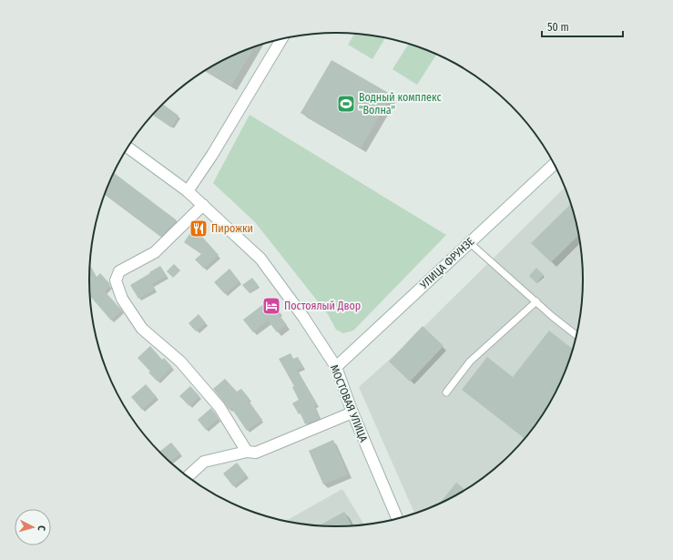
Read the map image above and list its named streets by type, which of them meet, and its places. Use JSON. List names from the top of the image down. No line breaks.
{"streets":{"street":["УЛИЦА ФРУНЗЕ","МОСТОВАЯ УЛИЦА"]},"crossings":[["УЛИЦА ФРУНЗЕ","МОСТОВАЯ УЛИЦА"]],"places":{"sports":["Водный комплекс \"Волна\""],"restaurant":["Пирожки"],"hotel":["Постоялый Двор"]},"scale_bar":"50 m","north":"right"}
